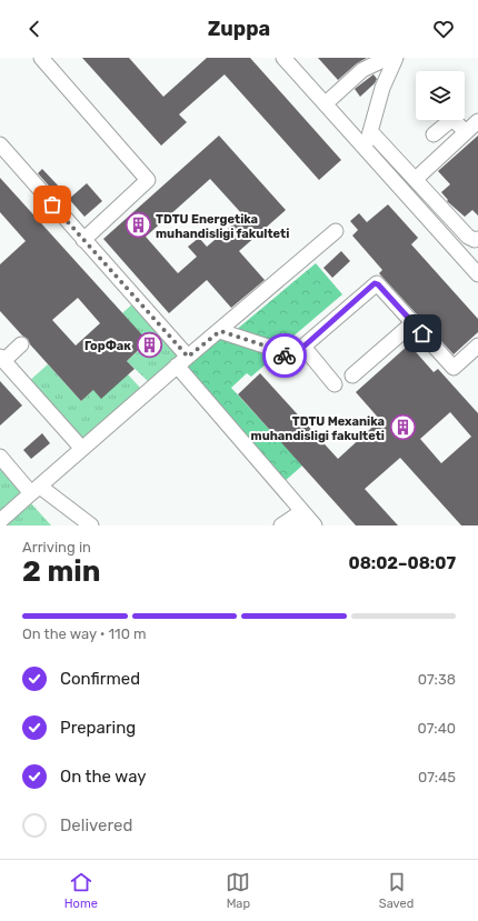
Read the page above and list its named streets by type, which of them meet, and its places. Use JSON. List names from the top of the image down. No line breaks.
{"places":{"building":["TDTU Energetika muhandisligi fakulteti","ГорФак","TDTU Mexanika muhandisligi fakulteti"]},"page":{"header":"Zuppa","heading":["2 min","Arriving in","08:02–08:07"],"bar":"On the way · 110 m","list":[["Confirmed","07:38"],["Preparing","07:40"],["On the way","07:45"],"Delivered"],"tabs":["Home","Map","Saved"]}}
